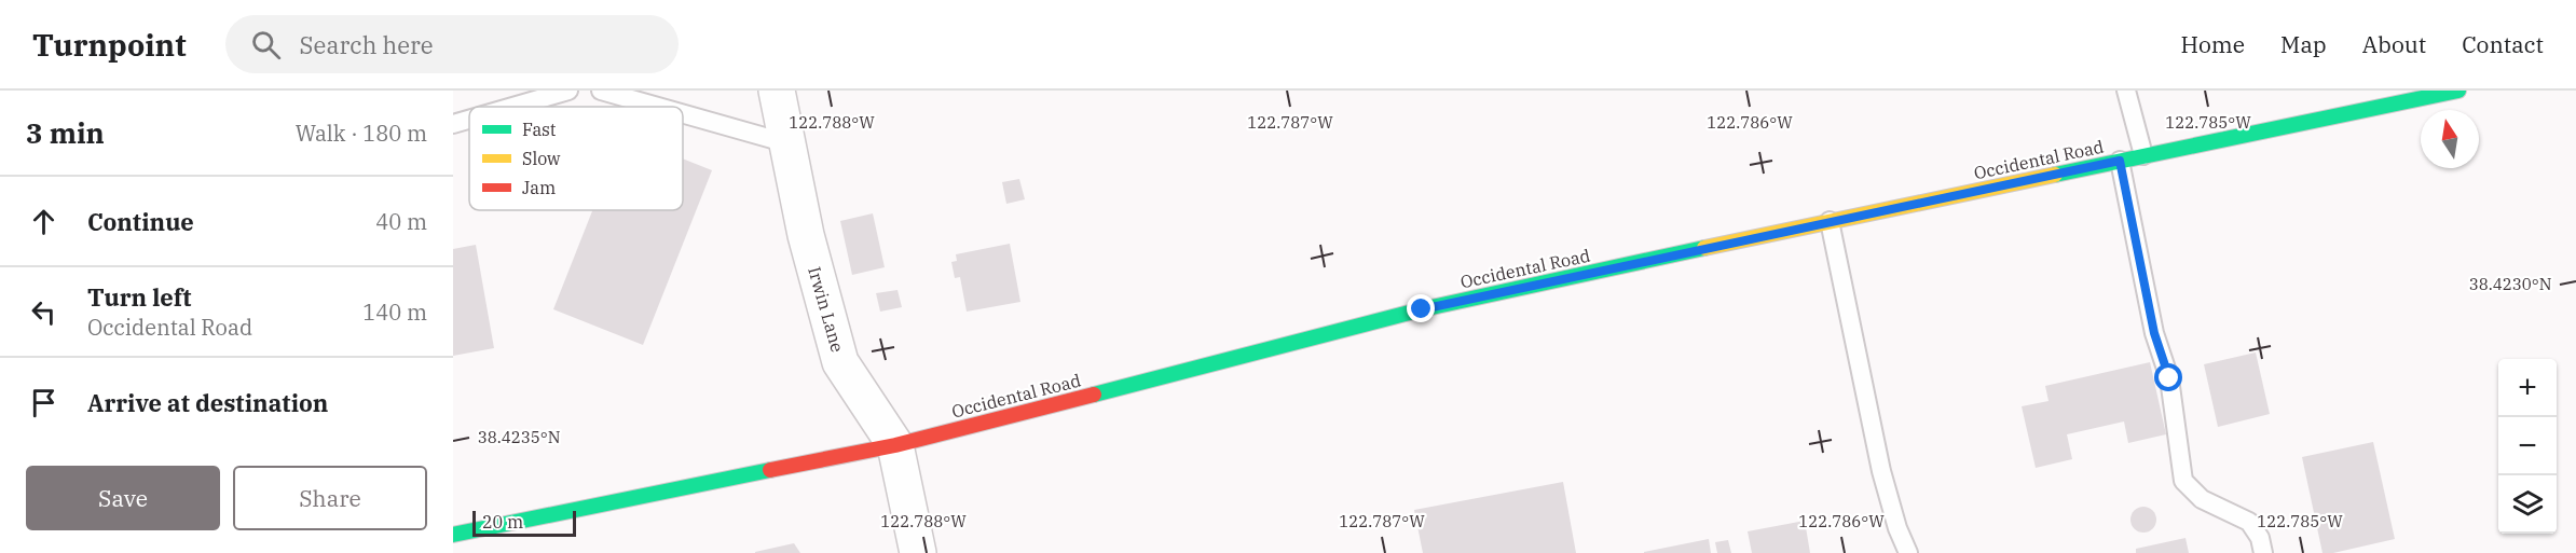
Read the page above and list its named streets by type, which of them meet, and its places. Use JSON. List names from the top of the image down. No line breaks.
{"streets":{"street":["Occidental Road","Irwin Lane"]},"crossings":[["Occidental Road","Irwin Lane"]],"legend":["Fast","Slow","Jam"],"scale_bar":"20 m","north":"top","page":{"header":"Turnpoint","search":"Search here","nav":["Home","Map","About","Contact"],"heading":["3 min","Walk · 180 m"],"list":[["Continue","40 m"],["Turn left","Occidental Road","140 m"],"Arrive at destination"],"map_buttons":["+","−"],"buttons":["Save","Share"],"scale":"20 m"},"coordinates":["122.788°W","122.787°W","122.786°W","122.785°W","38.4230°N","38.4235°N"]}
